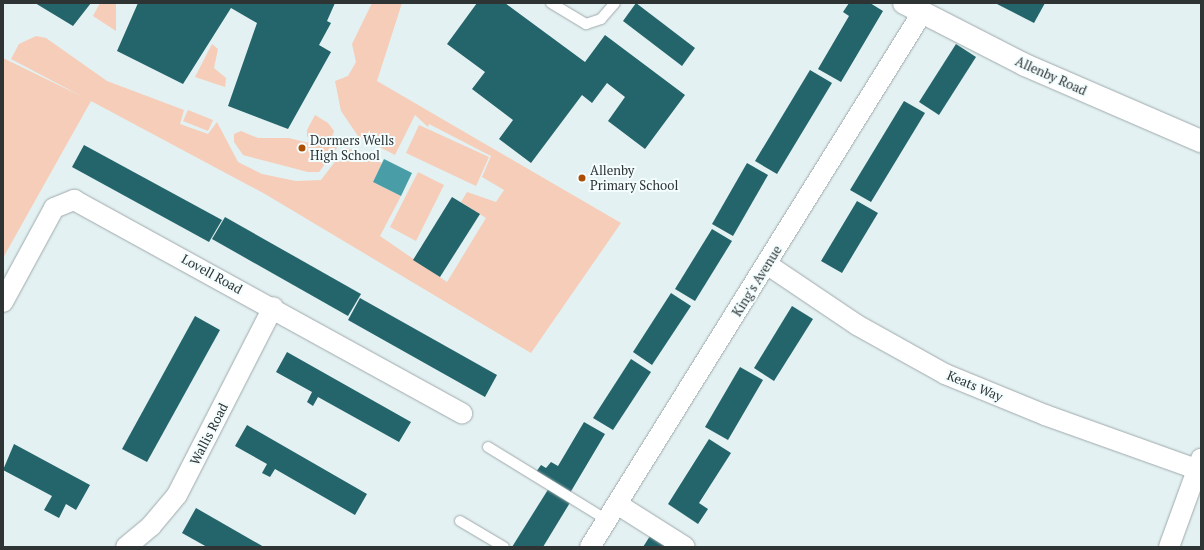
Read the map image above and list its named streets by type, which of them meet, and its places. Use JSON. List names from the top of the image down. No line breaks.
{"streets":{"street":["Allenby Road","Lovell Road","King's Avenue","Keats Way","Wallis Road"]},"crossings":[["Allenby Road","King's Avenue"],["Lovell Road","Wallis Road"],["King's Avenue","Keats Way"]],"places":["Dormers Wells High School","Allenby Primary School"]}
